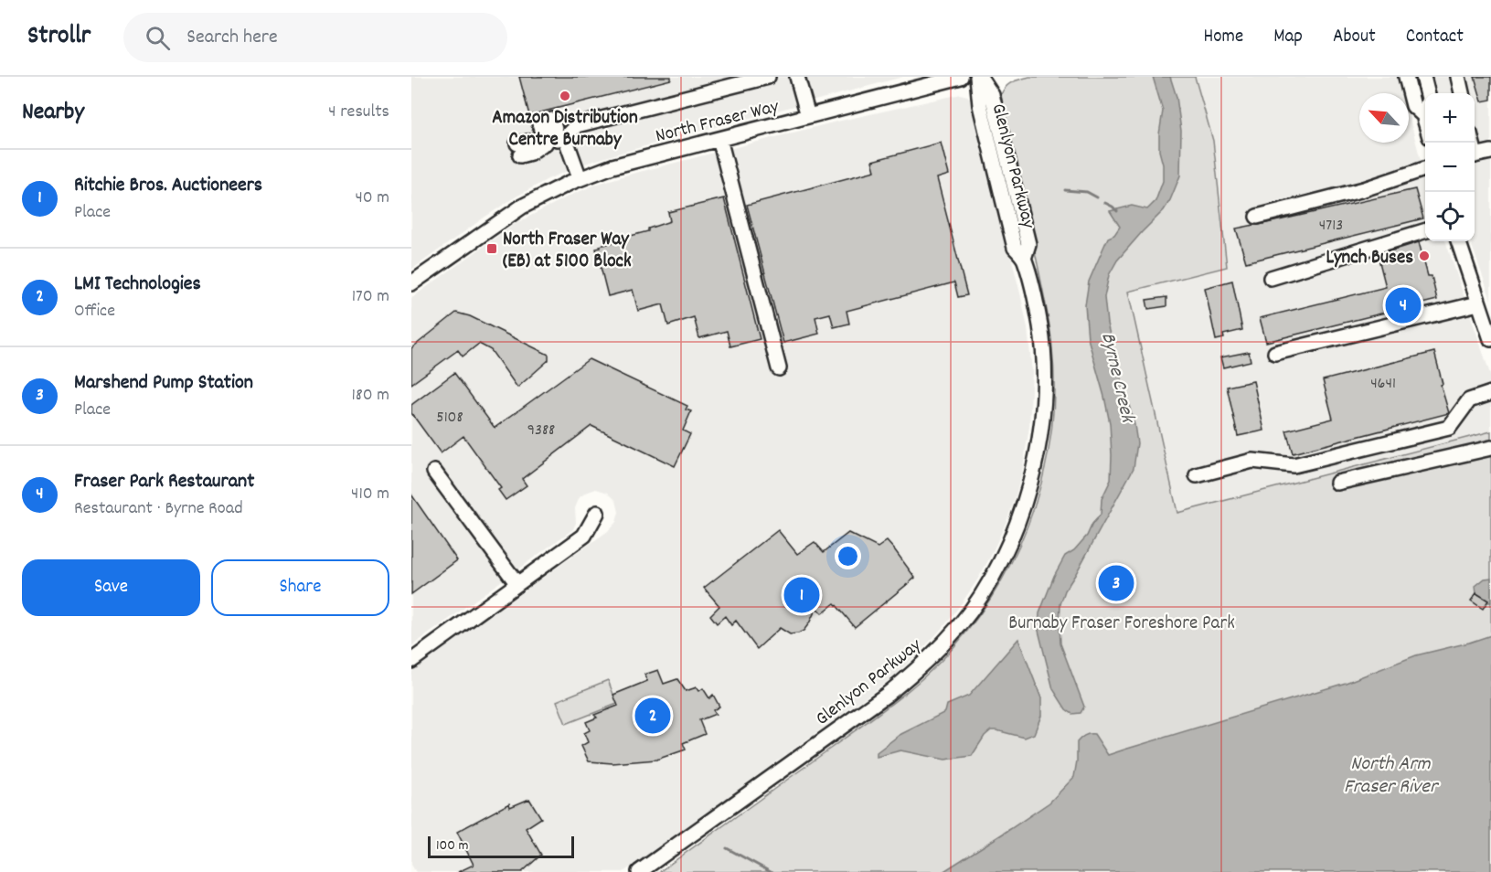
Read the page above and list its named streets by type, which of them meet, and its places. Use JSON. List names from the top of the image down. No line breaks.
{"streets":{"street":["North Fraser Way","Glenlyon Parkway"]},"water":["Byrne Creek","North Arm Fraser River"],"parks":["Burnaby Fraser Foreshore Park"],"places":{"other":["Amazon Distribution Centre Burnaby","Lynch Buses"],"transit":["North Fraser Way (EB) at 5100 Block"]},"house_numbers":["4713","4641","5108","9388"],"scale_bar":"100 m","north":"top left","page":{"header":"Strollr","search":"Search here","nav":["Home","Map","About","Contact"],"heading":["Nearby","4 results"],"map_buttons":["+","−"],"list":[{"mark":"1","name":"Ritchie Bros. Auctioneers","note":"Place","value":"40 m"},{"mark":"2","name":"LMI Technologies","note":"Office","value":"170 m"},{"mark":"3","name":"Marshend Pump Station","note":"Place","value":"180 m"},{"mark":"4","name":"Fraser Park Restaurant","note":"Restaurant · Byrne Road","value":"410 m"}],"pins":["4","3","1","2"],"buttons":["Save","Share"],"scale":"100 m"}}
